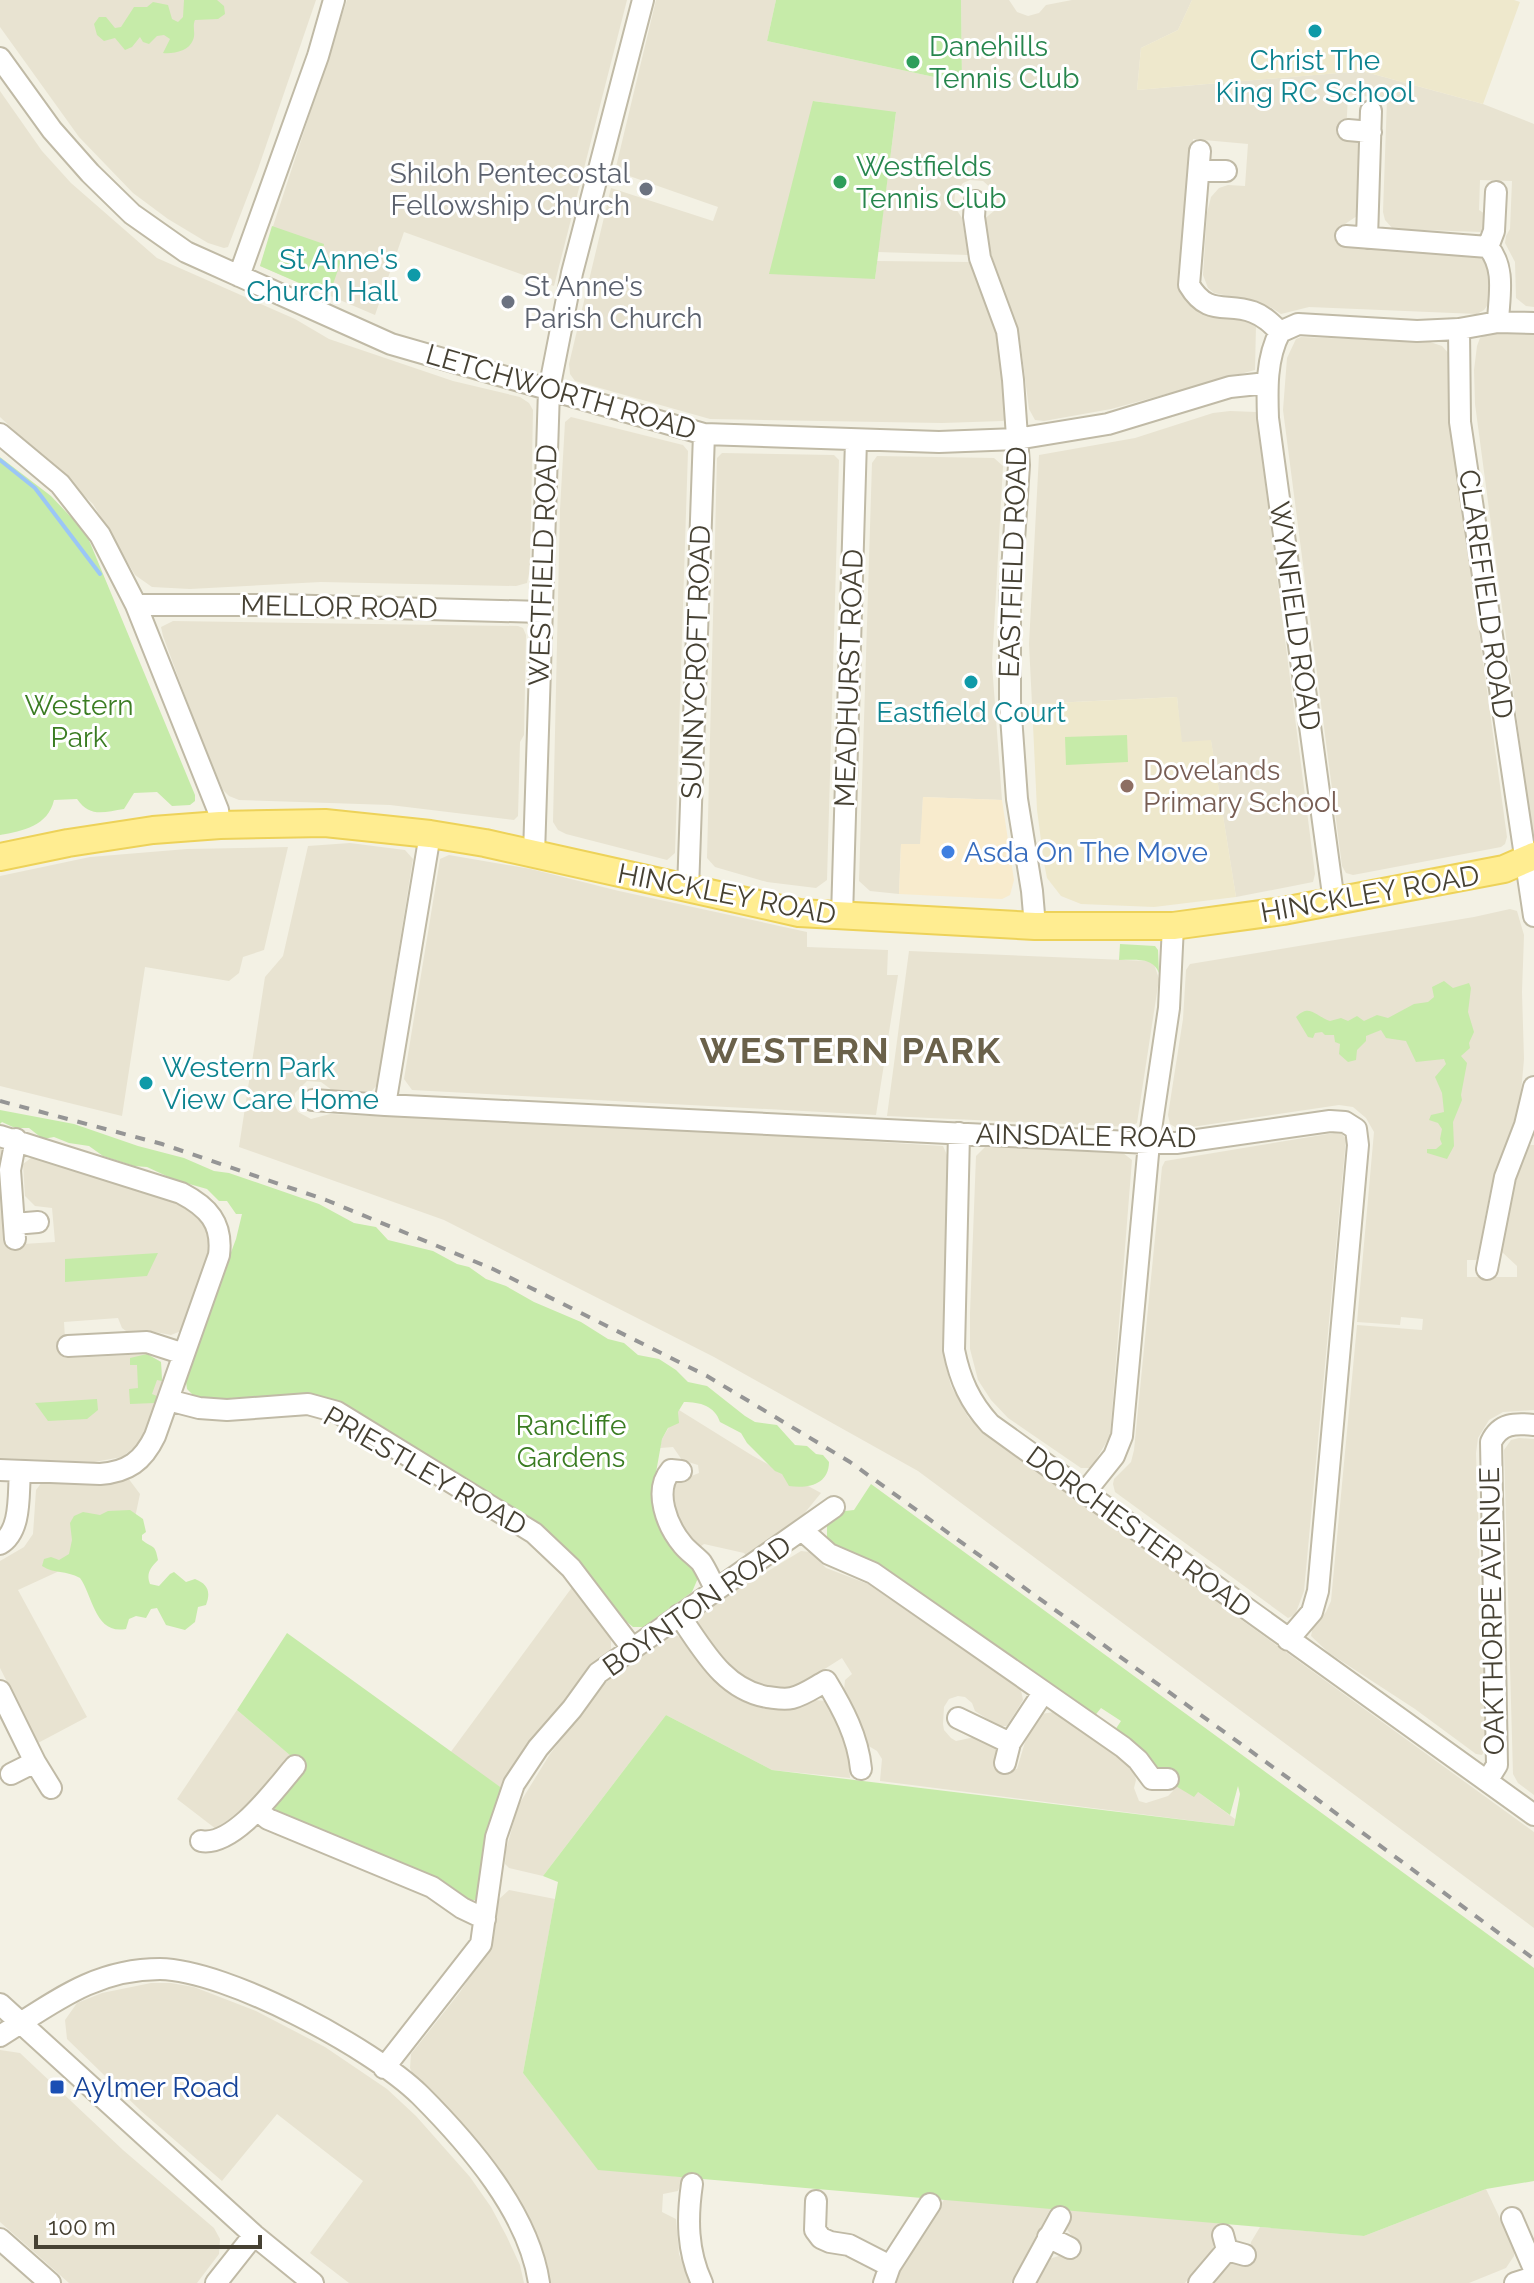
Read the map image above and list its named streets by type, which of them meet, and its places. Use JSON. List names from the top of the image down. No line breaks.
{"streets":{"main road":["HINCKLEY ROAD"],"street":["LETCHWORTH ROAD","EASTFIELD ROAD","WESTFIELD ROAD","CLAREFIELD ROAD","MELLOR ROAD","WYNFIELD ROAD","SUNNYCROFT ROAD","MEADHURST ROAD","AINSDALE ROAD","PRIESTLEY ROAD","DORCHESTER ROAD","BOYNTON ROAD","OAKTHORPE AVENUE"]},"crossings":[["LETCHWORTH ROAD","EASTFIELD ROAD"],["LETCHWORTH ROAD","WESTFIELD ROAD"],["LETCHWORTH ROAD","WYNFIELD ROAD"],["LETCHWORTH ROAD","SUNNYCROFT ROAD"],["LETCHWORTH ROAD","MEADHURST ROAD"],["EASTFIELD ROAD","HINCKLEY ROAD"],["WESTFIELD ROAD","MELLOR ROAD"],["WESTFIELD ROAD","HINCKLEY ROAD"],["CLAREFIELD ROAD","HINCKLEY ROAD"],["WYNFIELD ROAD","HINCKLEY ROAD"],["SUNNYCROFT ROAD","HINCKLEY ROAD"],["MEADHURST ROAD","HINCKLEY ROAD"],["AINSDALE ROAD","DORCHESTER ROAD"],["PRIESTLEY ROAD","BOYNTON ROAD"],["DORCHESTER ROAD","OAKTHORPE AVENUE"]],"districts":["WESTERN PARK"],"parks":["Western Park","Rancliffe Gardens"],"places":{"other":["Christ The King RC School","Danehills Tennis Club","Westfields Tennis Club","Shiloh Pentecostal Fellowship Church","St Anne's Church Hall","St Anne's Parish Church","Eastfield Court","Dovelands Primary School","Asda On The Move","Western Park View Care Home"],"transit":["Aylmer Road"]},"scale_bar":"100 m"}
